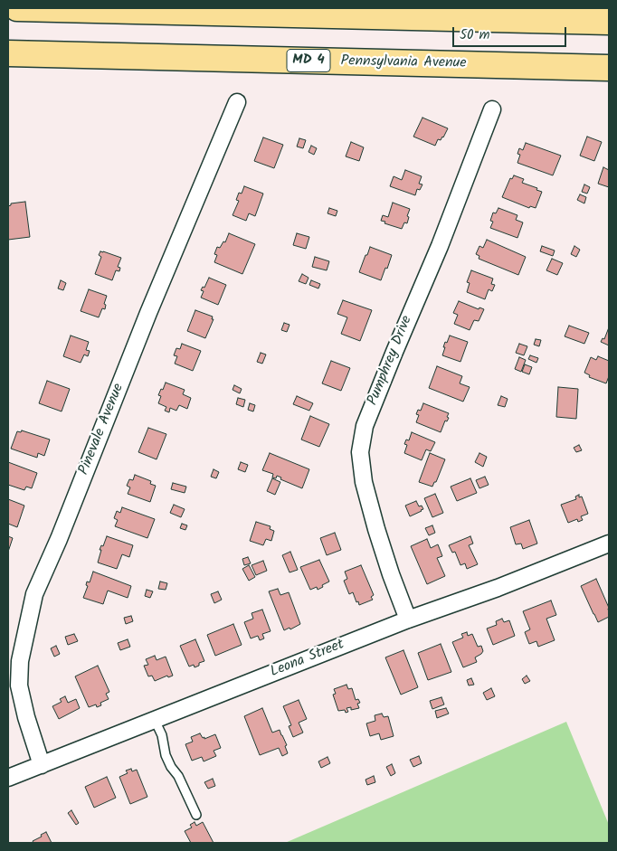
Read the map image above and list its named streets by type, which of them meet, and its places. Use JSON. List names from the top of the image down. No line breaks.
{"streets":{"highway":["MD 4","Pennsylvania Avenue"],"street":["Pumphrey Drive","Pinevale Avenue","Leona Street"]},"crossings":[["Pumphrey Drive","Leona Street"],["Pinevale Avenue","Leona Street"]],"scale_bar":"50 m"}
